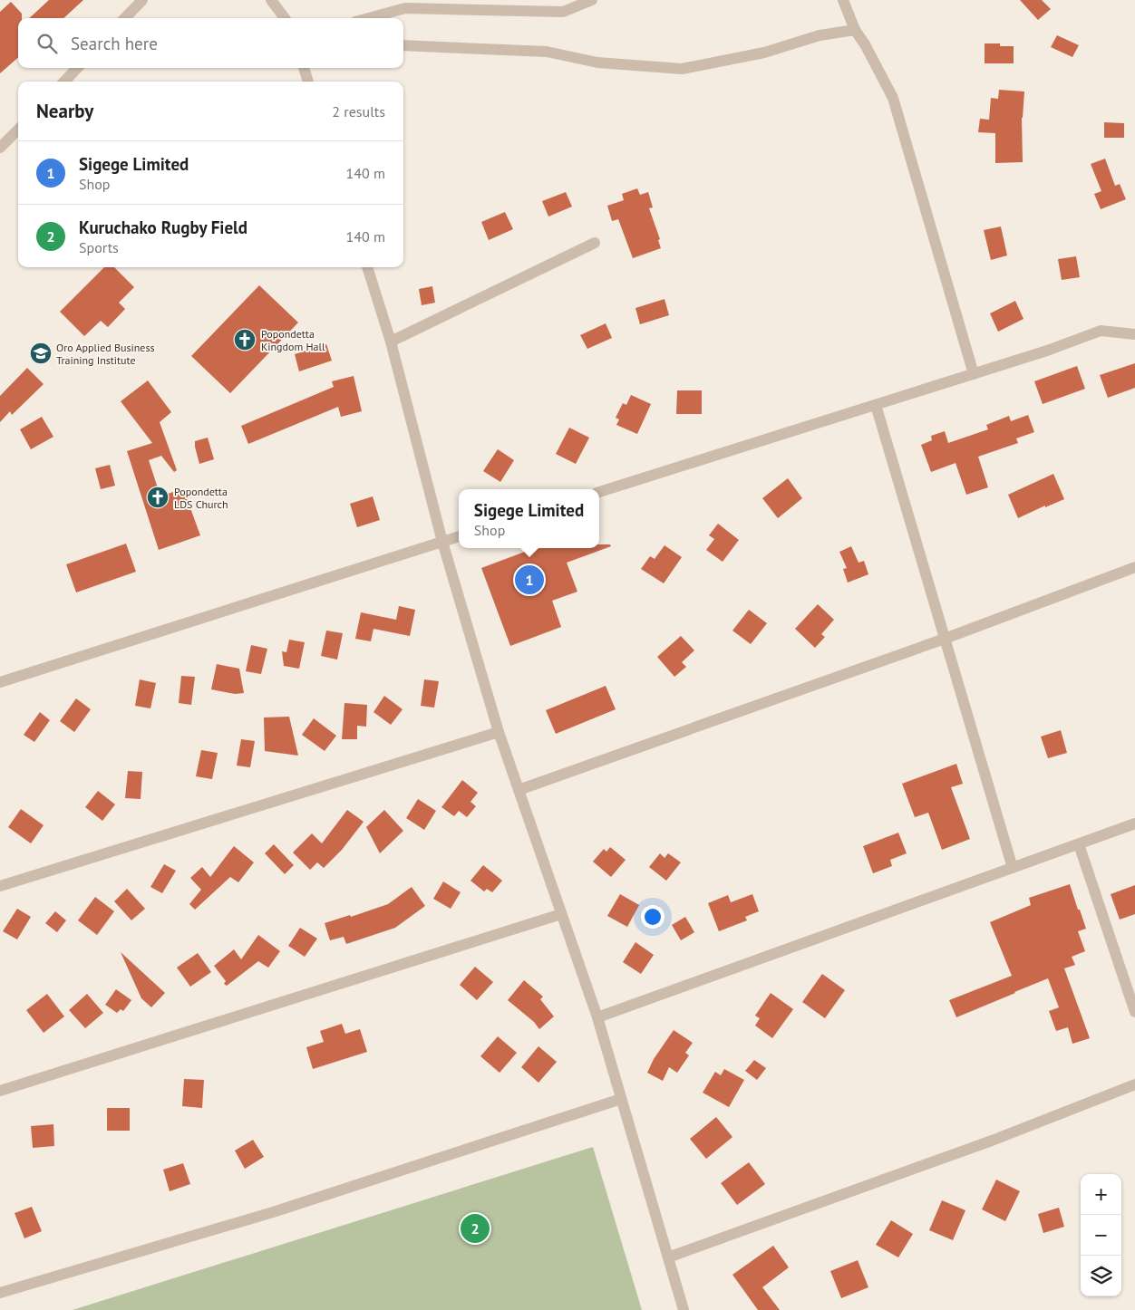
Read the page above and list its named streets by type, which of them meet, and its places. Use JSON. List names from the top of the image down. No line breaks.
{"places":{"church":["Popondetta Kingdom Hall","Popondetta LDS Church"],"school or university":["Oro Applied Business Training Institute"]},"page":{"search":"Search here","heading":["Nearby","2 results"],"list":[{"mark":"1","name":"Sigege Limited","note":"Shop","value":"140 m"},{"mark":"2","name":"Kuruchako Rugby Field","note":"Sports","value":"140 m"}],"popup":["Sigege Limited","Shop"],"pins":["1","2"],"map_buttons":["+","−"]}}
